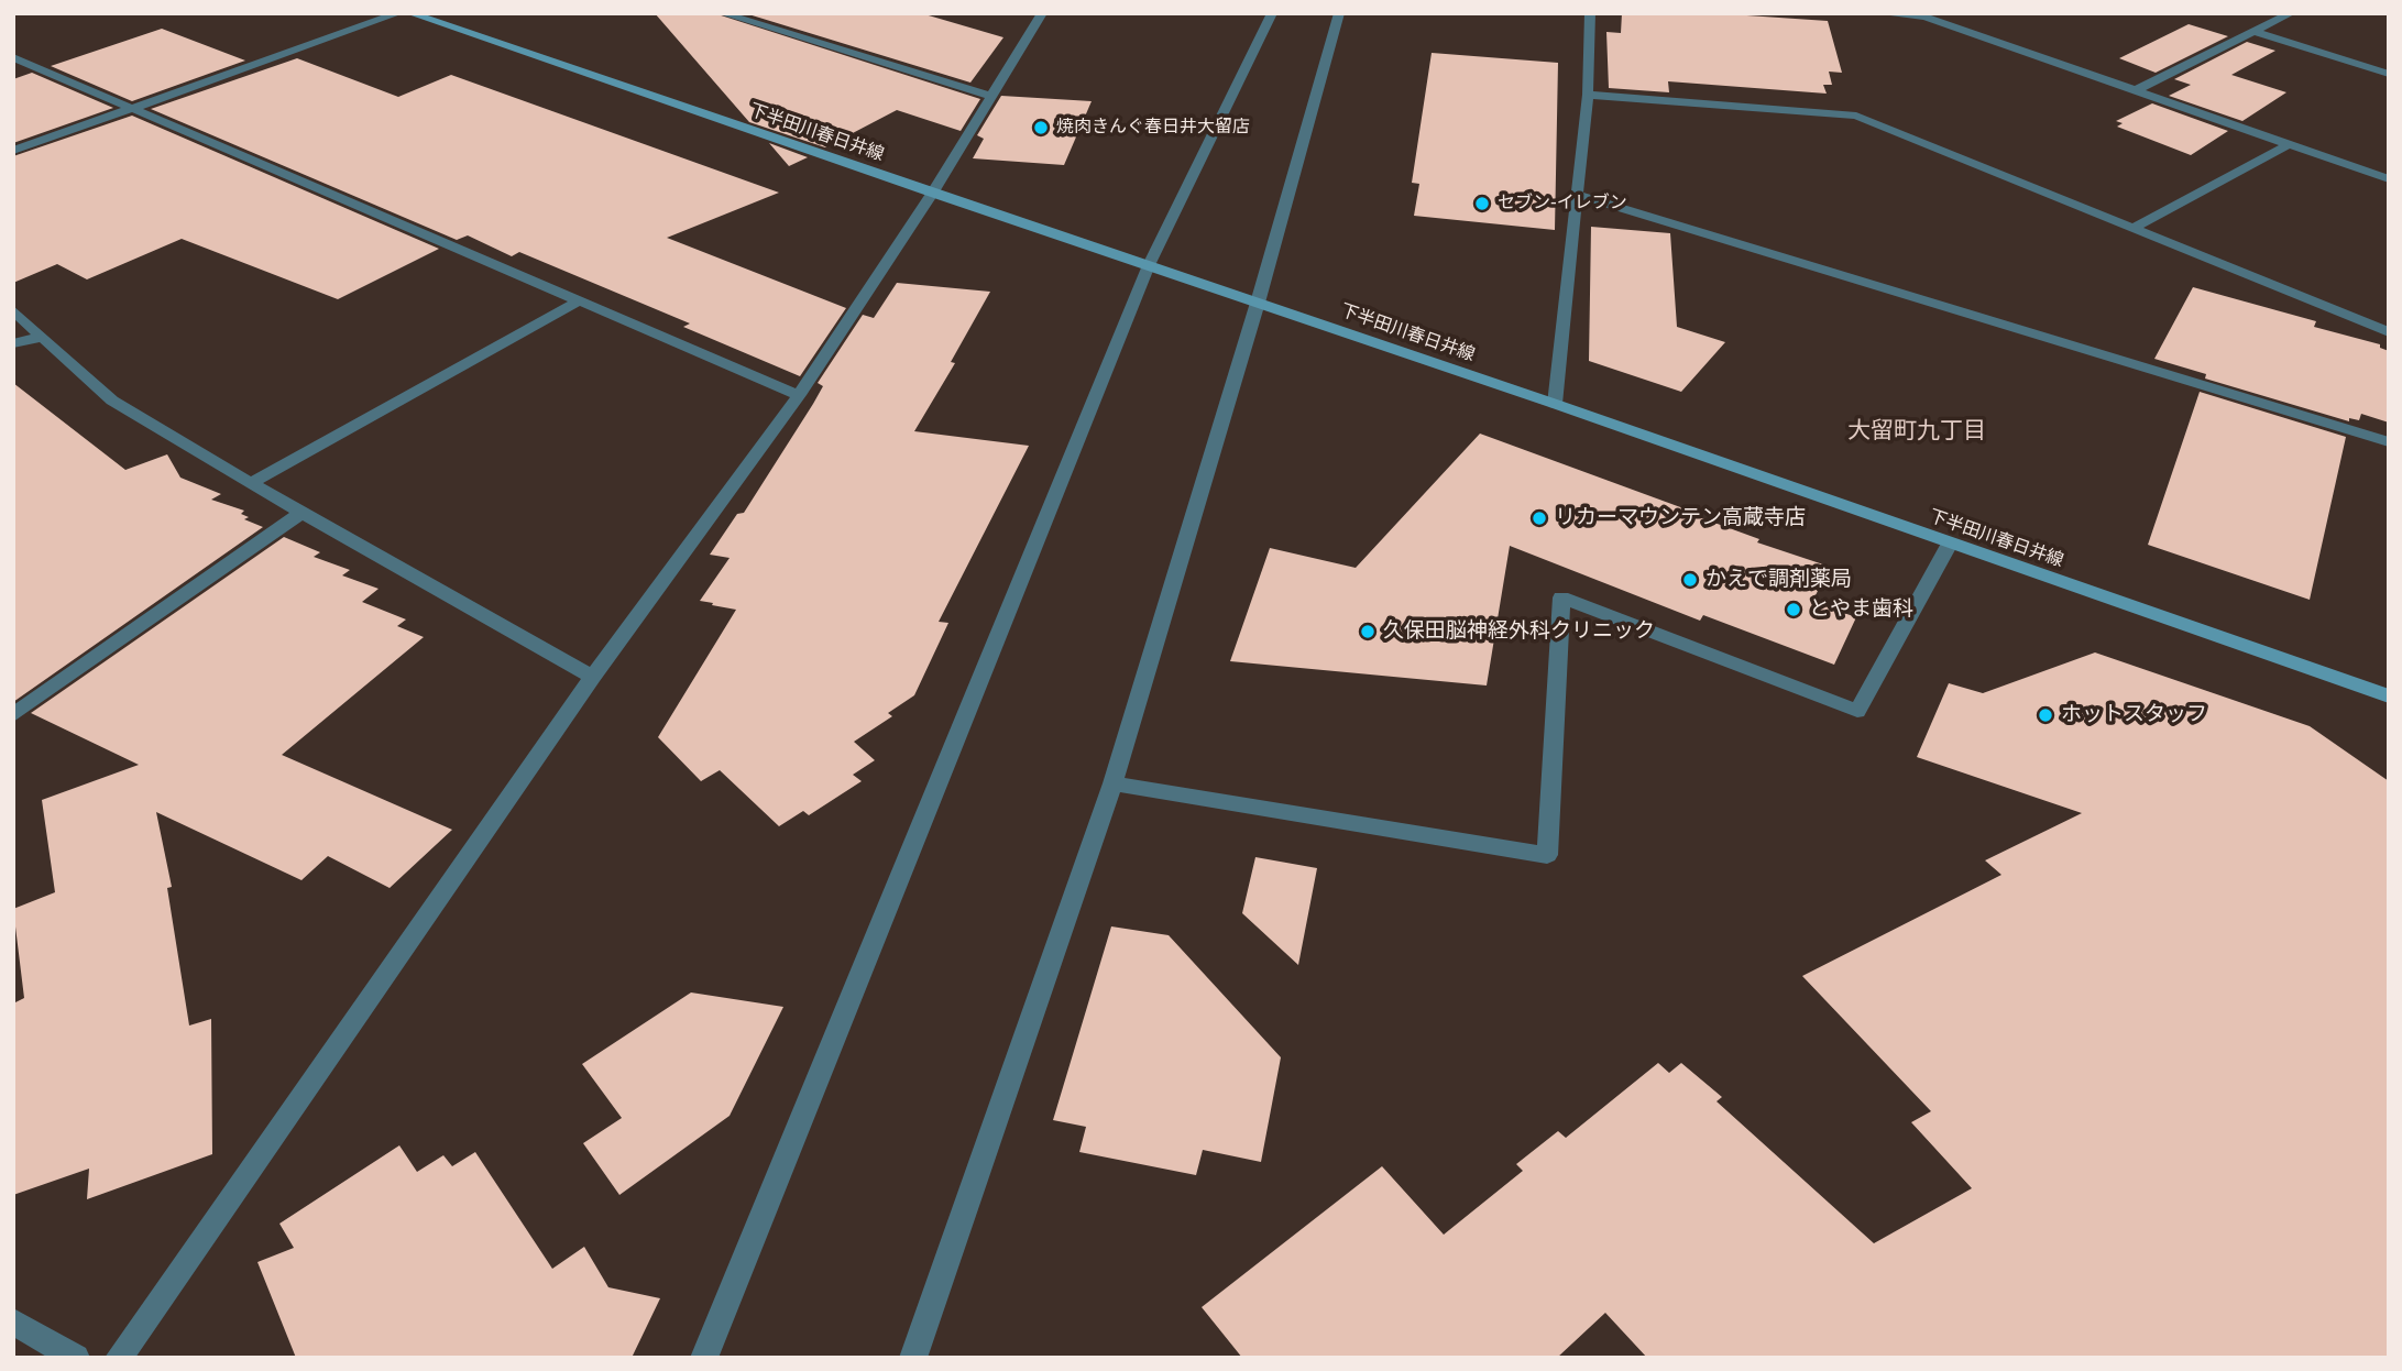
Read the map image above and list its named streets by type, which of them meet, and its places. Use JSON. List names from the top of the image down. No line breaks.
{"streets":{"main road":["下半田川春日井線"]},"districts":["大留町九丁目"],"places":["焼肉きんぐ春日井大留店","セブン-イレブン","リカーマウンテン高蔵寺店","かえで調剤薬局","とやま歯科","久保田脳神経外科クリニック","ホットスタッフ"]}
